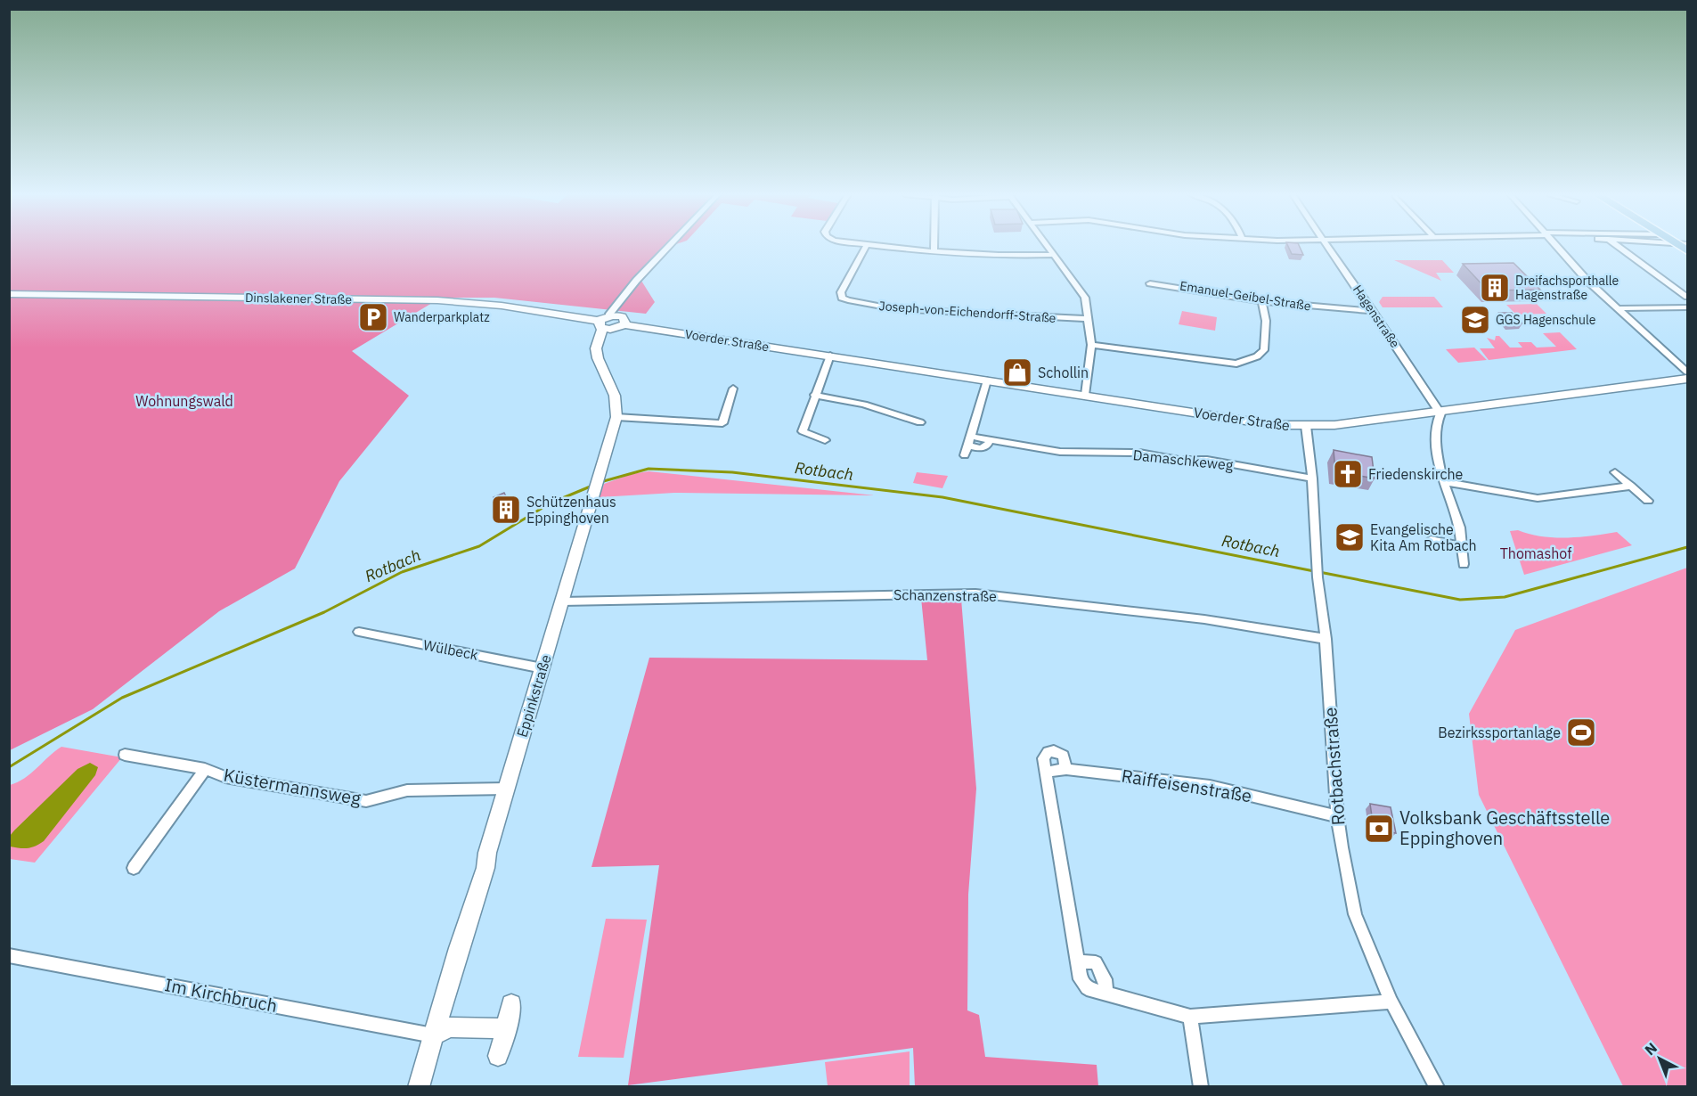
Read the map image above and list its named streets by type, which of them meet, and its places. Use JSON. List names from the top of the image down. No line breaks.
{"streets":{"main road":["Dinslakener Straße","Voerder Straße","Eppinkstraße"],"street":["Emanuel-Geibel-Straße","Joseph-von-Eichendorff-Straße","Hagenstraße","Damaschkeweg","Schanzenstraße","Wülbeck","Rotbachstraße","Raiffeisenstraße","Küstermannsweg","Im Kirchbruch"]},"crossings":[["Emanuel-Geibel-Straße","Hagenstraße"],["Dinslakener Straße","Eppinkstraße"],["Hagenstraße","Voerder Straße"],["Voerder Straße","Rotbachstraße"],["Damaschkeweg","Rotbachstraße"],["Schanzenstraße","Eppinkstraße"],["Schanzenstraße","Rotbachstraße"],["Wülbeck","Eppinkstraße"],["Eppinkstraße","Küstermannsweg"],["Eppinkstraße","Im Kirchbruch"],["Rotbachstraße","Raiffeisenstraße"]],"water":["Rotbach"],"parks":["Wohnungswald","Thomashof"],"places":{"building":["Dreifachsporthalle Hagenstraße","Schützenhaus Eppinghoven"],"parking":["Wanderparkplatz"],"school or university":["GGS Hagenschule","Evangelische Kita Am Rotbach"],"shop":["Schollin"],"church":["Friedenskirche"],"sports":["Bezirkssportanlage"],"bank":["Volksbank Geschäftsstelle Eppinghoven"]},"north":"top left"}
